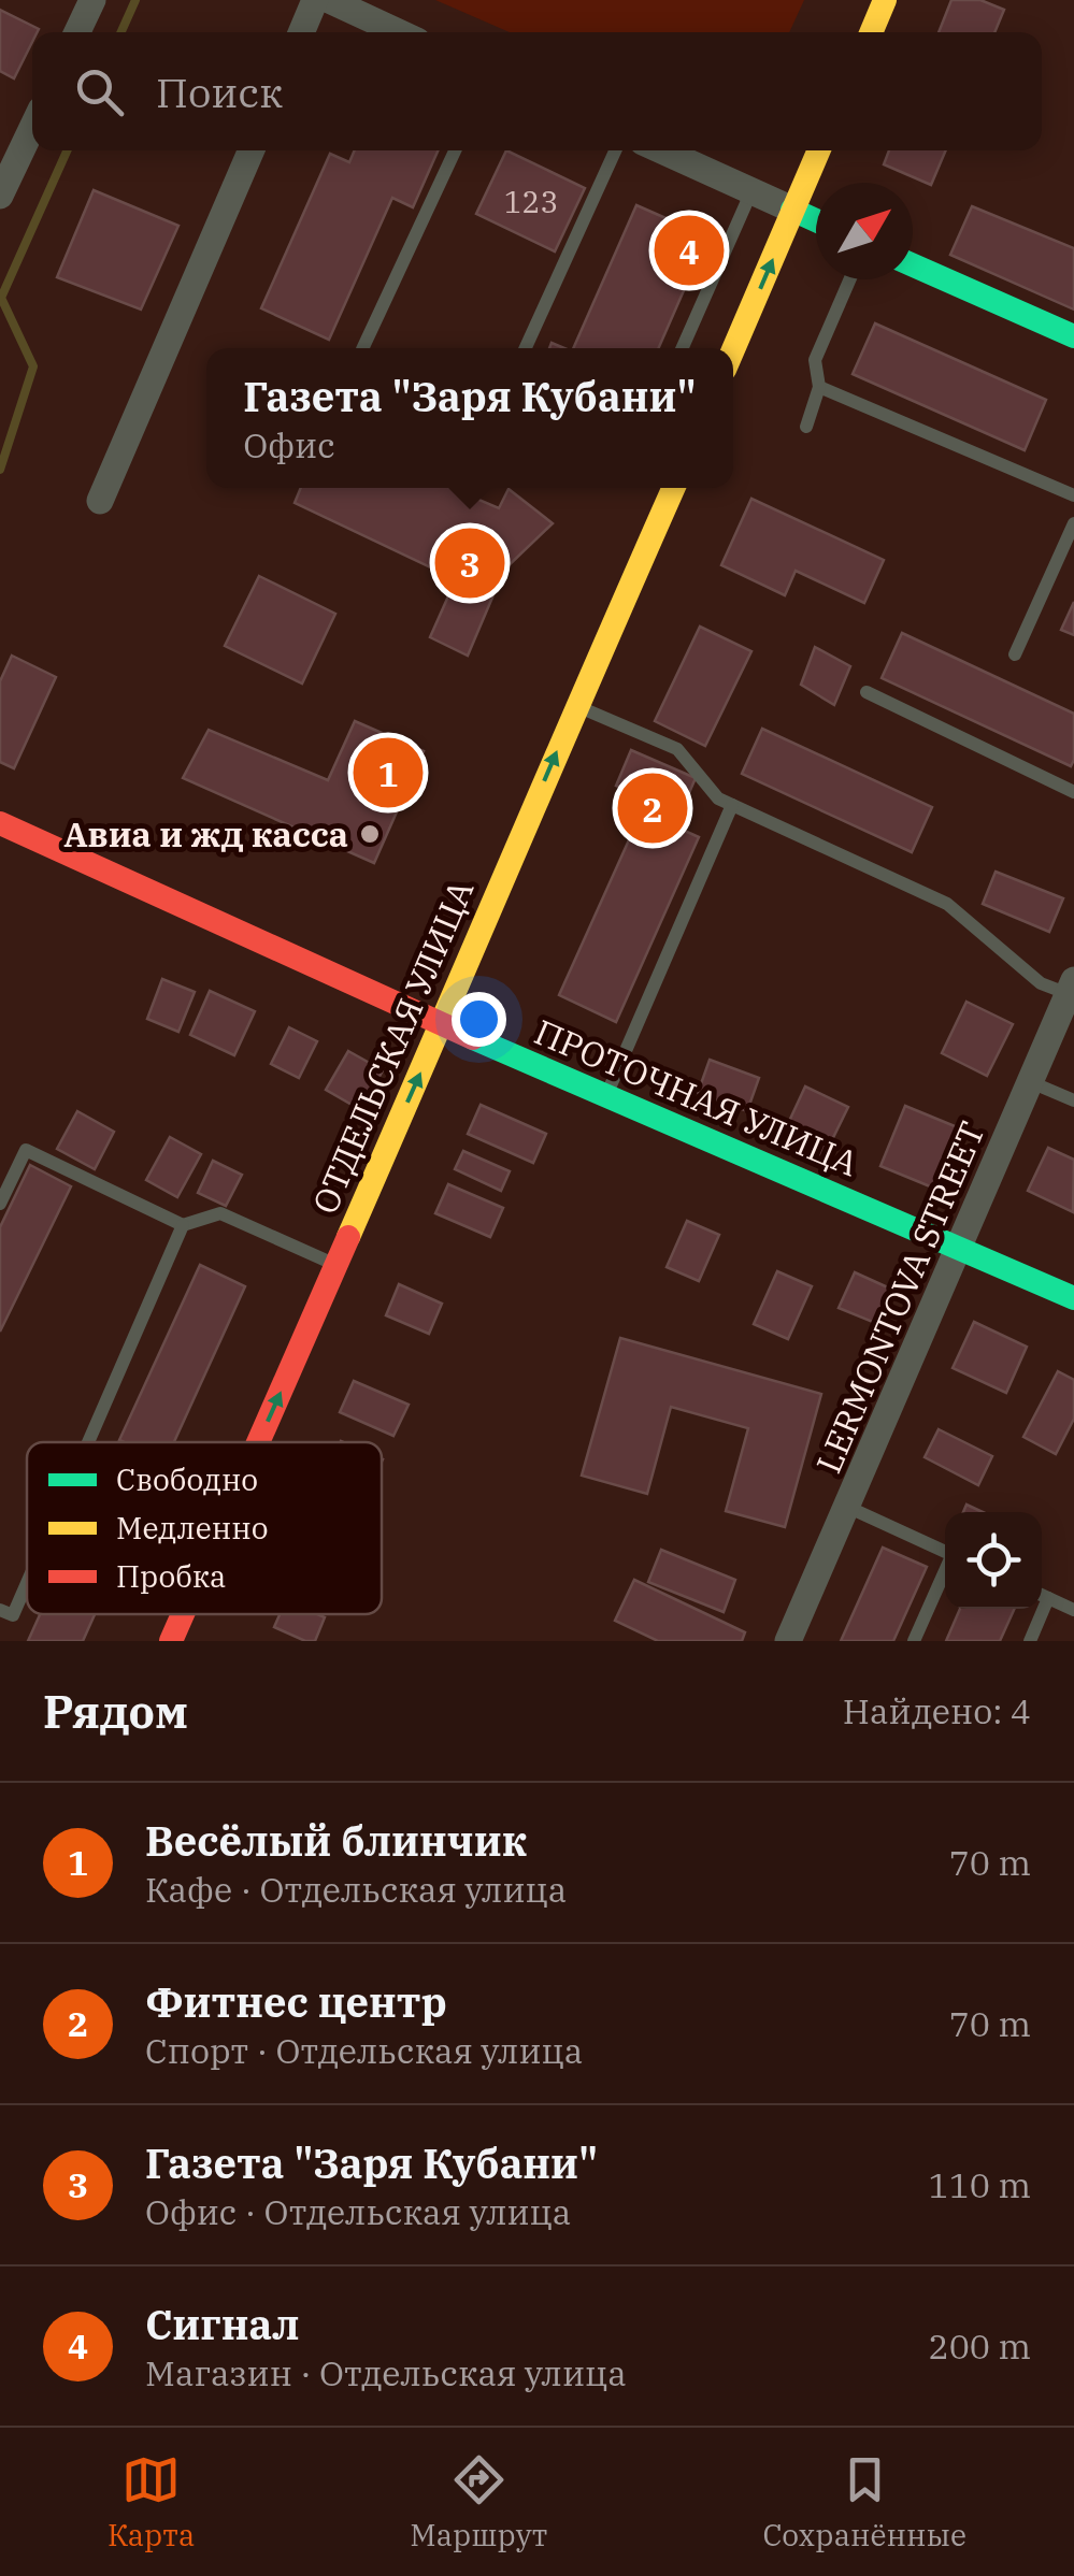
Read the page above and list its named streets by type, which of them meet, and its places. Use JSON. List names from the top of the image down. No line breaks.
{"streets":{"street":["ОТДЕЛЬСКАЯ УЛИЦА","ПРОТОЧНАЯ УЛИЦА","LERMONTOVA STREET"]},"crossings":[["ОТДЕЛЬСКАЯ УЛИЦА","ПРОТОЧНАЯ УЛИЦА"],["ПРОТОЧНАЯ УЛИЦА","LERMONTOVA STREET"]],"one_way":["ОТДЕЛЬСКАЯ УЛИЦА"],"places":["Авиа и жд касса"],"house_numbers":["123"],"legend":["Свободно","Медленно","Пробка"],"north":"top right","page":{"search":"Поиск","pins":["4","3","1","2"],"popup":["Газета \"Заря Кубани\"","Офис"],"heading":["Рядом","Найдено: 4"],"list":[{"mark":"1","name":"Весёлый блинчик","note":"Кафе · Отдельская улица","value":"70 m"},{"mark":"2","name":"Фитнес центр","note":"Спорт · Отдельская улица","value":"70 m"},{"mark":"3","name":"Газета \"Заря Кубани\"","note":"Офис · Отдельская улица","value":"110 m"},{"mark":"4","name":"Сигнал","note":"Магазин · Отдельская улица","value":"200 m"}],"nav":["Карта","Маршрут","Сохранённые"]}}
